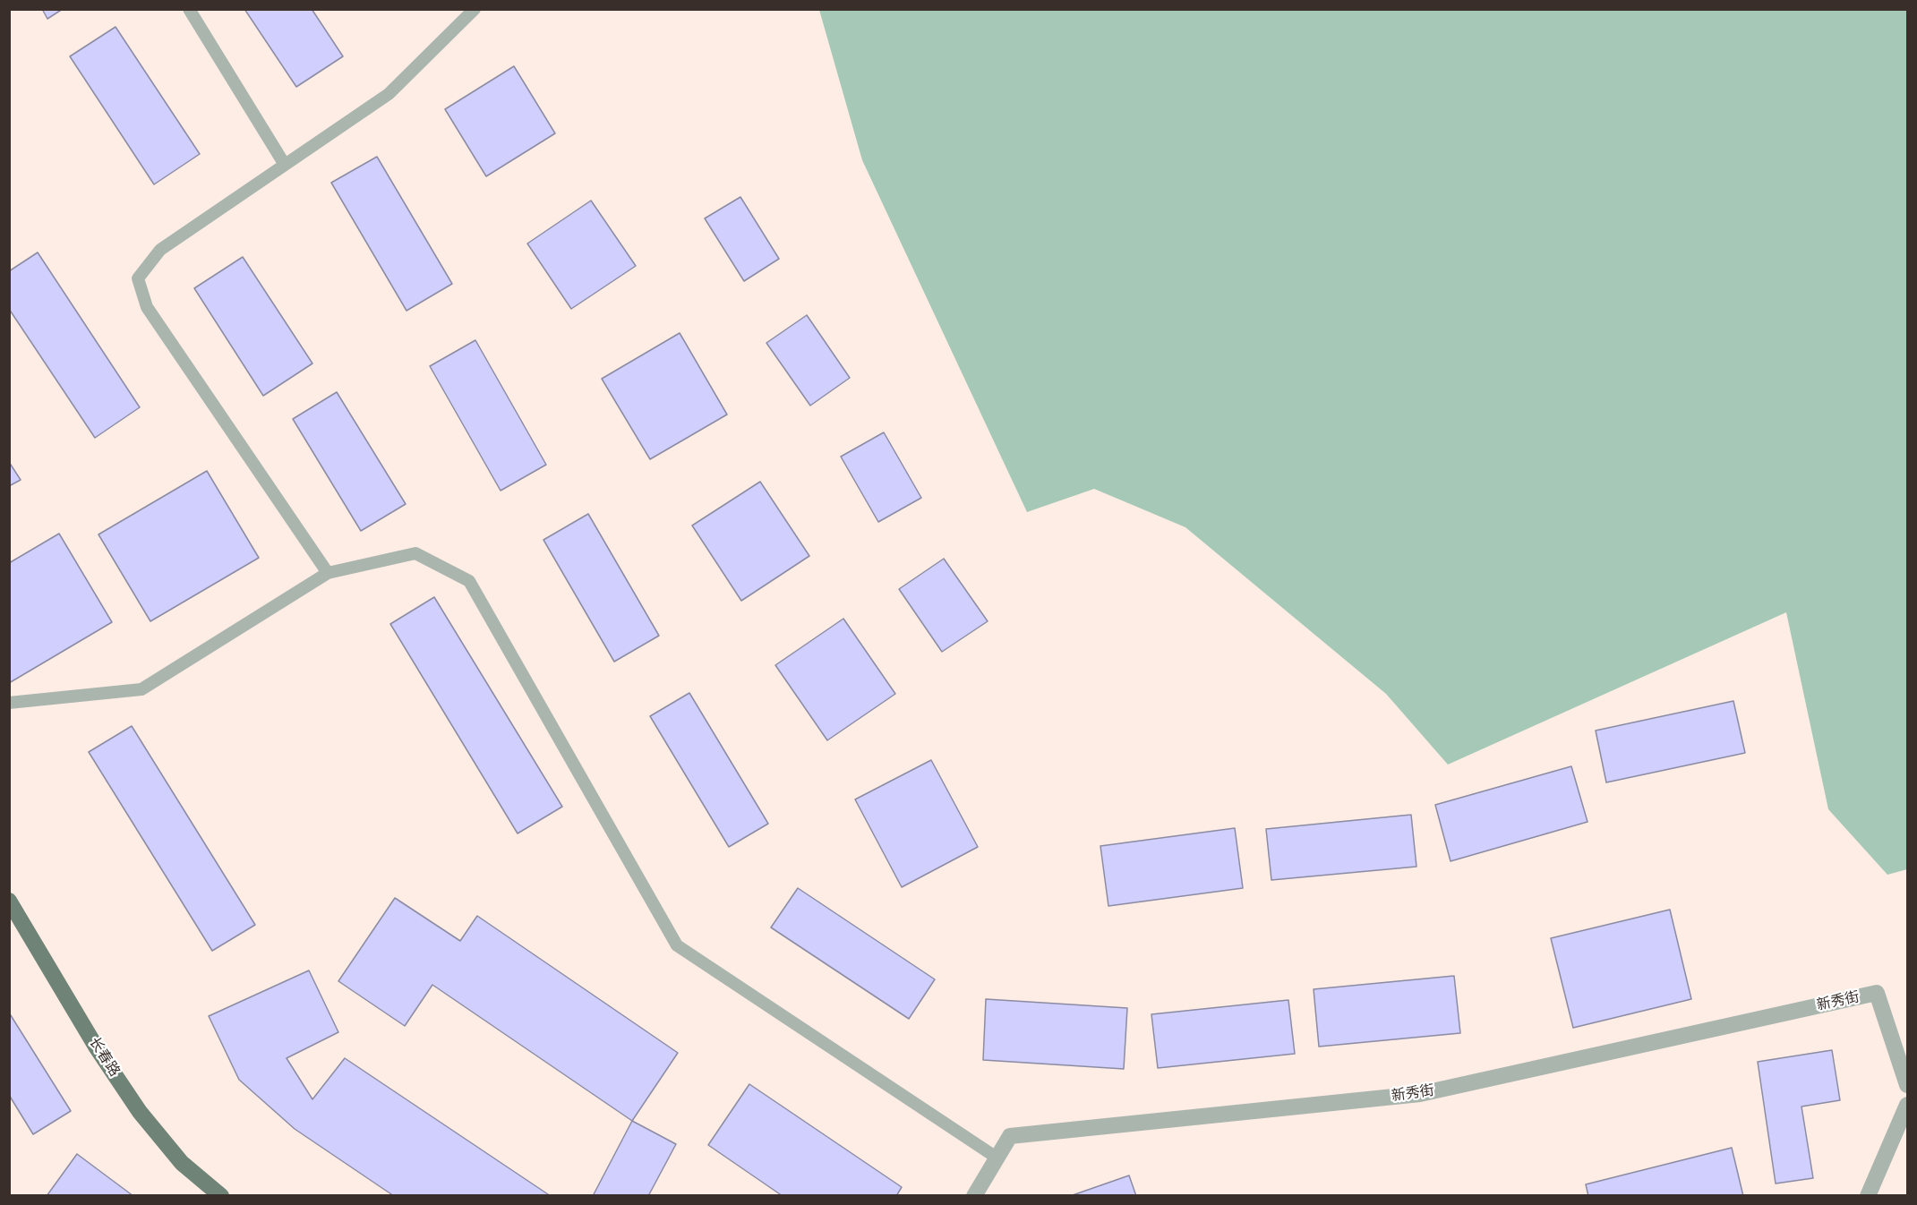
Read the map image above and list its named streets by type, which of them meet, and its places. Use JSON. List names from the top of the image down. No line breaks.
{"streets":{"main road":["长春路"],"street":["新秀街"]}}
